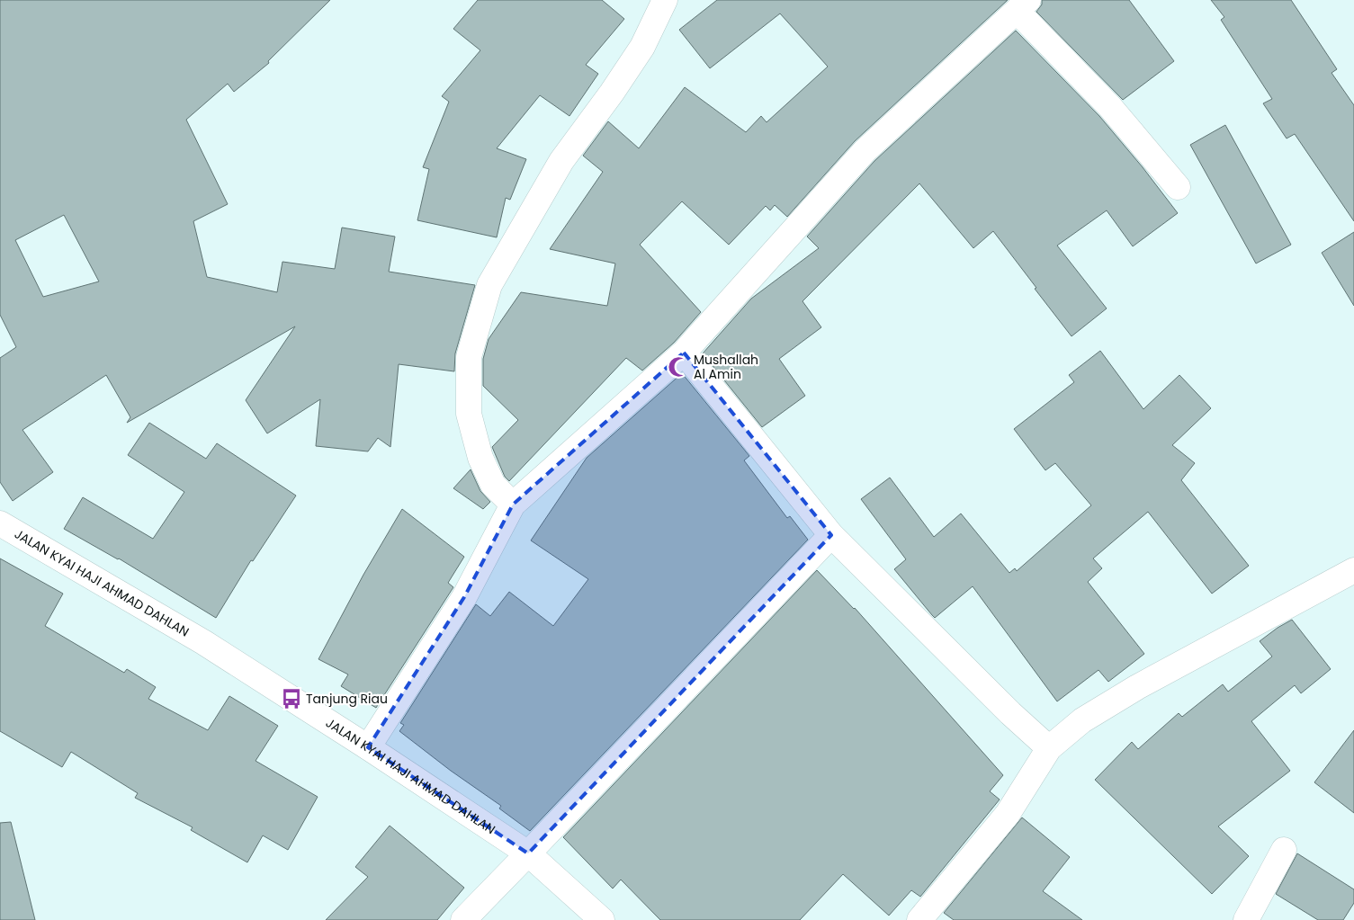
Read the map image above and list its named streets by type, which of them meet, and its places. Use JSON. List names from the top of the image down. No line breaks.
{"streets":{"street":["JALAN KYAI HAJI AHMAD DAHLAN"]},"places":{"mosque":["Mushallah Al Amin"],"bus stop":["Tanjung Riau"]}}
